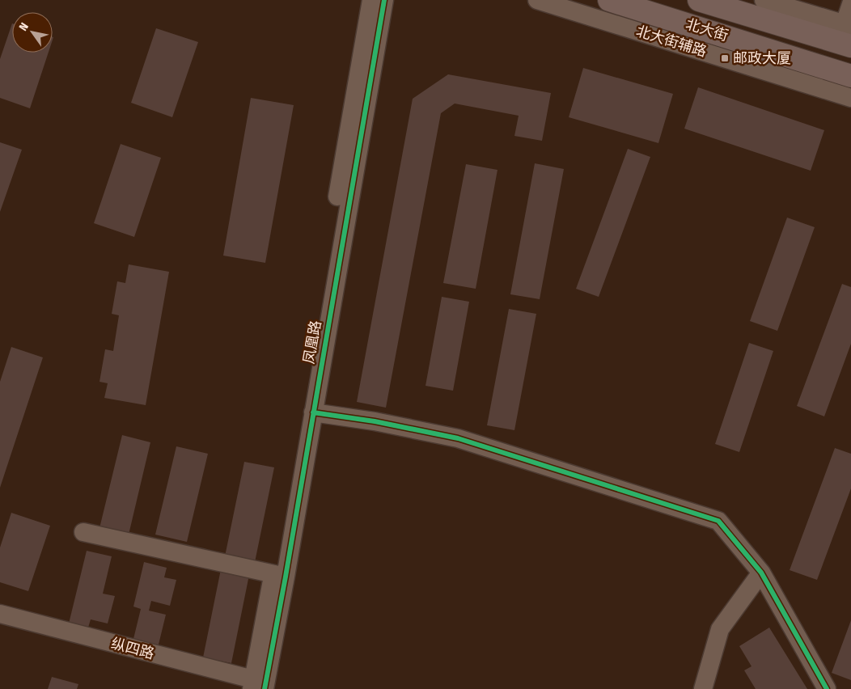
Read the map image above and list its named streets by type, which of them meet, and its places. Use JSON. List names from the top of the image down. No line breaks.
{"streets":{"main road":["北大街"],"street":["北大街辅路","凤凰路","纵四路"]},"crossings":[["凤凰路","纵四路"]],"places":{"transit":["邮政大厦"]},"north":"top left"}
